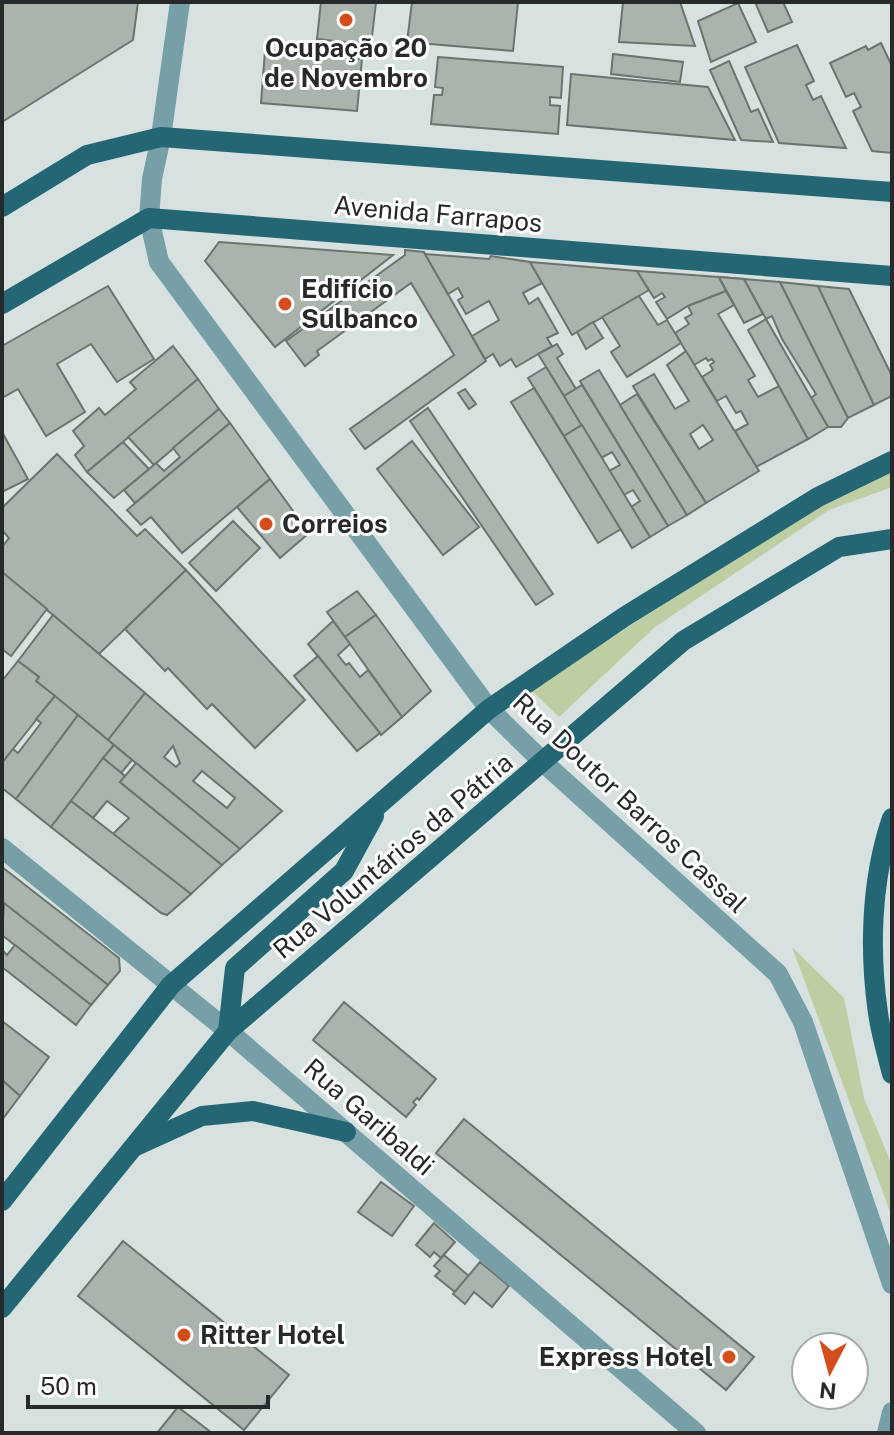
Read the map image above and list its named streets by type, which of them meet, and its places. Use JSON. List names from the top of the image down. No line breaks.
{"streets":{"main road":["Avenida Farrapos","Rua Voluntários da Pátria"],"street":["Rua Doutor Barros Cassal","Rua Garibaldi"]},"crossings":[["Avenida Farrapos","Rua Doutor Barros Cassal"],["Rua Doutor Barros Cassal","Rua Voluntários da Pátria"],["Rua Voluntários da Pátria","Rua Garibaldi"]],"places":["Ocupação 20 de Novembro","Edifício Sulbanco","Correios","Ritter Hotel","Express Hotel"],"scale_bar":"50 m","north":"bottom"}
